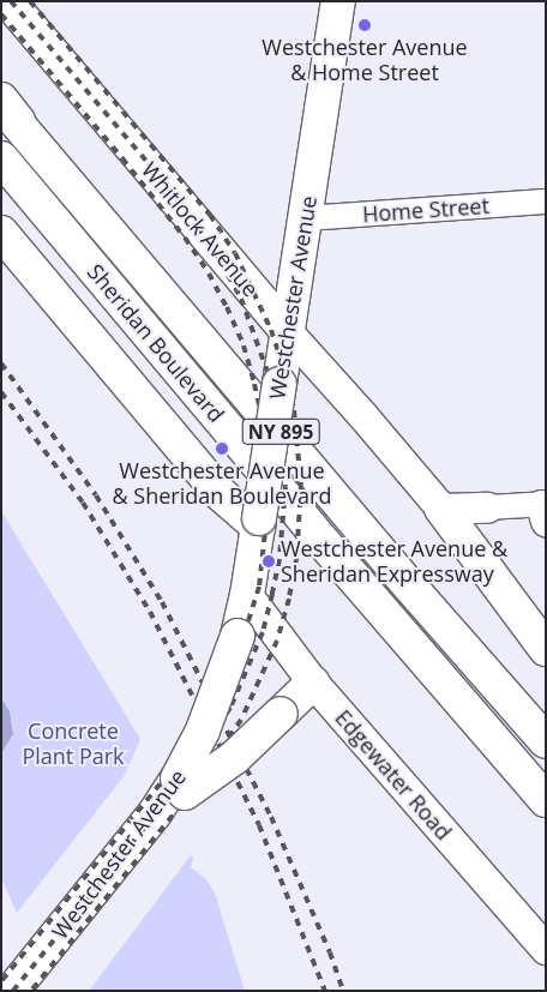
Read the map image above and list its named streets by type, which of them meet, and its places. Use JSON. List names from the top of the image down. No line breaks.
{"streets":{"main road":["Whitlock Avenue","Westchester Avenue","Sheridan Boulevard","NY 895"],"street":["Home Street","Edgewater Road"]},"crossings":[["Home Street","Westchester Avenue"],["Whitlock Avenue","Westchester Avenue"],["Westchester Avenue","Edgewater Road"]],"parks":["Concrete Plant Park"],"places":["Westchester Avenue & Home Street","Westchester Avenue & Sheridan Boulevard","Westchester Avenue & Sheridan Expressway"]}
